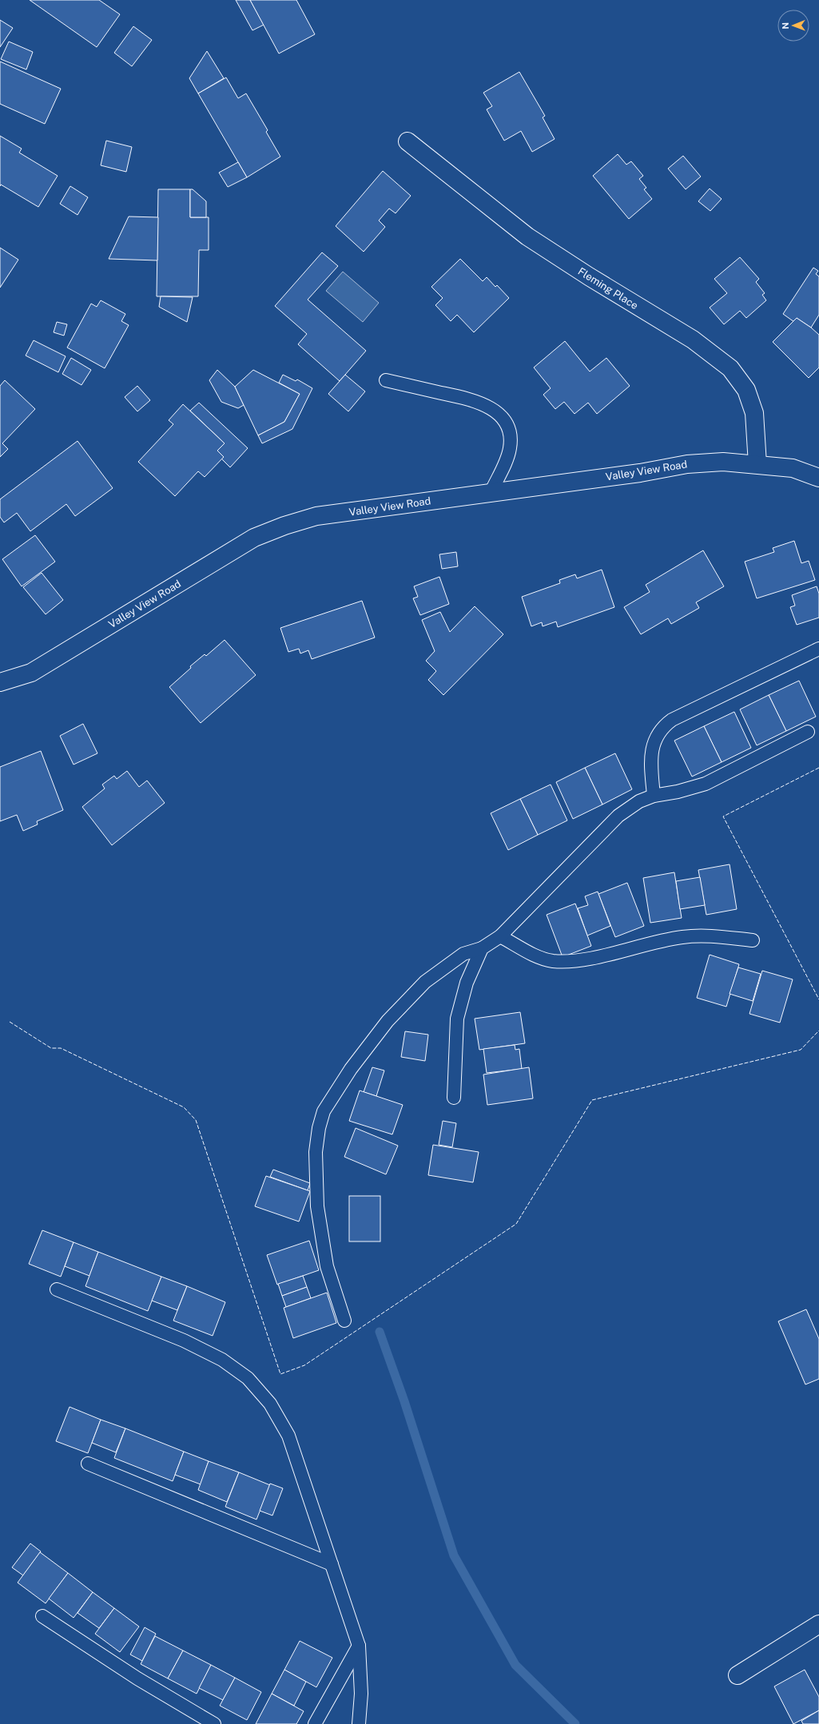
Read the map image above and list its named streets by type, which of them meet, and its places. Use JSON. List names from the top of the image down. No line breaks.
{"streets":{"street":["Fleming Place","Valley View Road"]},"crossings":[["Fleming Place","Valley View Road"]],"north":"left"}
